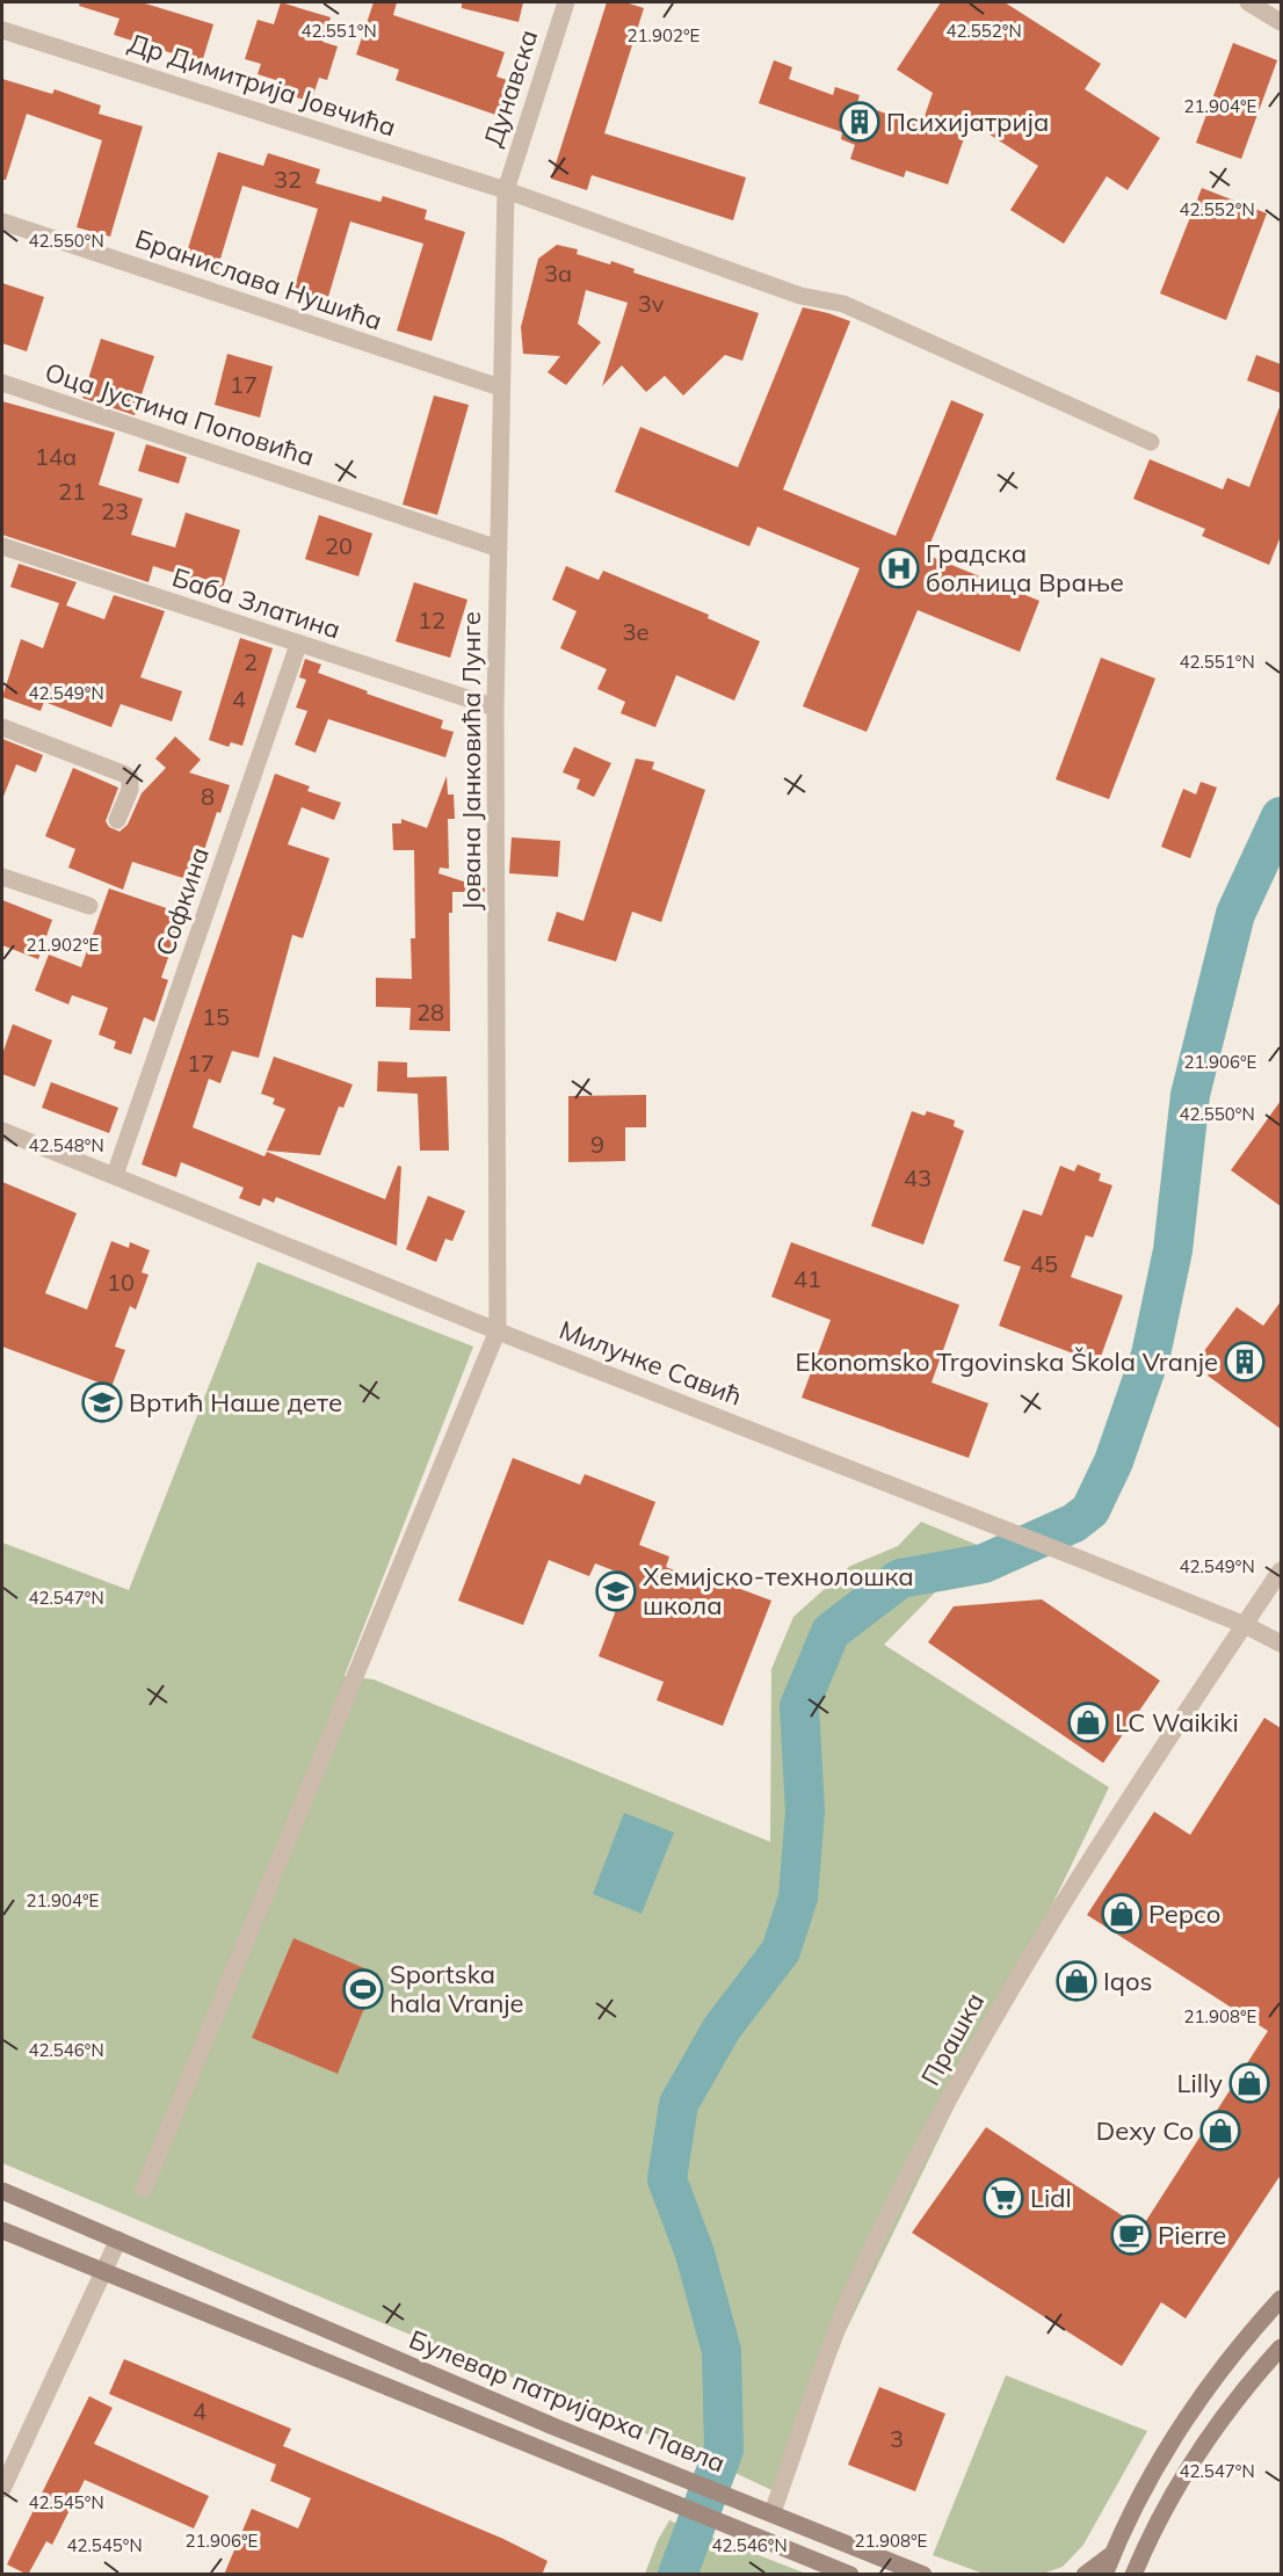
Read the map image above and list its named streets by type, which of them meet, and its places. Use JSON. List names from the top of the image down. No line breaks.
{"streets":{"main road":["Булевар патријарха Павла"],"street":["Др Димитрија Јовчића","Дунавска","Бранислава Нушића","Оца Јустина Поповића","Баба Златина","Јована Јанковића Лунге","Софкина","Милунке Савић","Прашка"]},"crossings":[["Др Димитрија Јовчића","Дунавска"],["Др Димитрија Јовчића","Јована Јанковића Лунге"],["Дунавска","Јована Јанковића Лунге"],["Бранислава Нушића","Јована Јанковића Лунге"],["Оца Јустина Поповића","Јована Јанковића Лунге"],["Баба Златина","Јована Јанковића Лунге"],["Баба Златина","Софкина"],["Јована Јанковића Лунге","Милунке Савић"],["Софкина","Милунке Савић"],["Милунке Савић","Прашка"],["Прашка","Булевар патријарха Павла"]],"places":{"building":["Психијатрија","Ekonomsko Trgovinska Škola Vranje"],"hospital":["Градска болница Врање"],"school or university":["Вртић Наше дете","Хемијско-технолошка школа"],"shop":["LC Waikiki","Pepco","Iqos","Lilly","Dexy Co"],"sports":["Sportska hala Vranje"],"supermarket":["Lidl"],"cafe":["Pierre"]},"house_numbers":["32","3a","3v","17","14a","21","23","20","12","3e","2","4","8","28","15","17","9","43","45","41","10","4","3"],"coordinates":["42.551°N","42.552°N","21.902°E","21.904°E","42.550°N","42.549°N","21.906°E","42.548°N","42.547°N","21.908°E","42.546°N","42.545°N"]}
